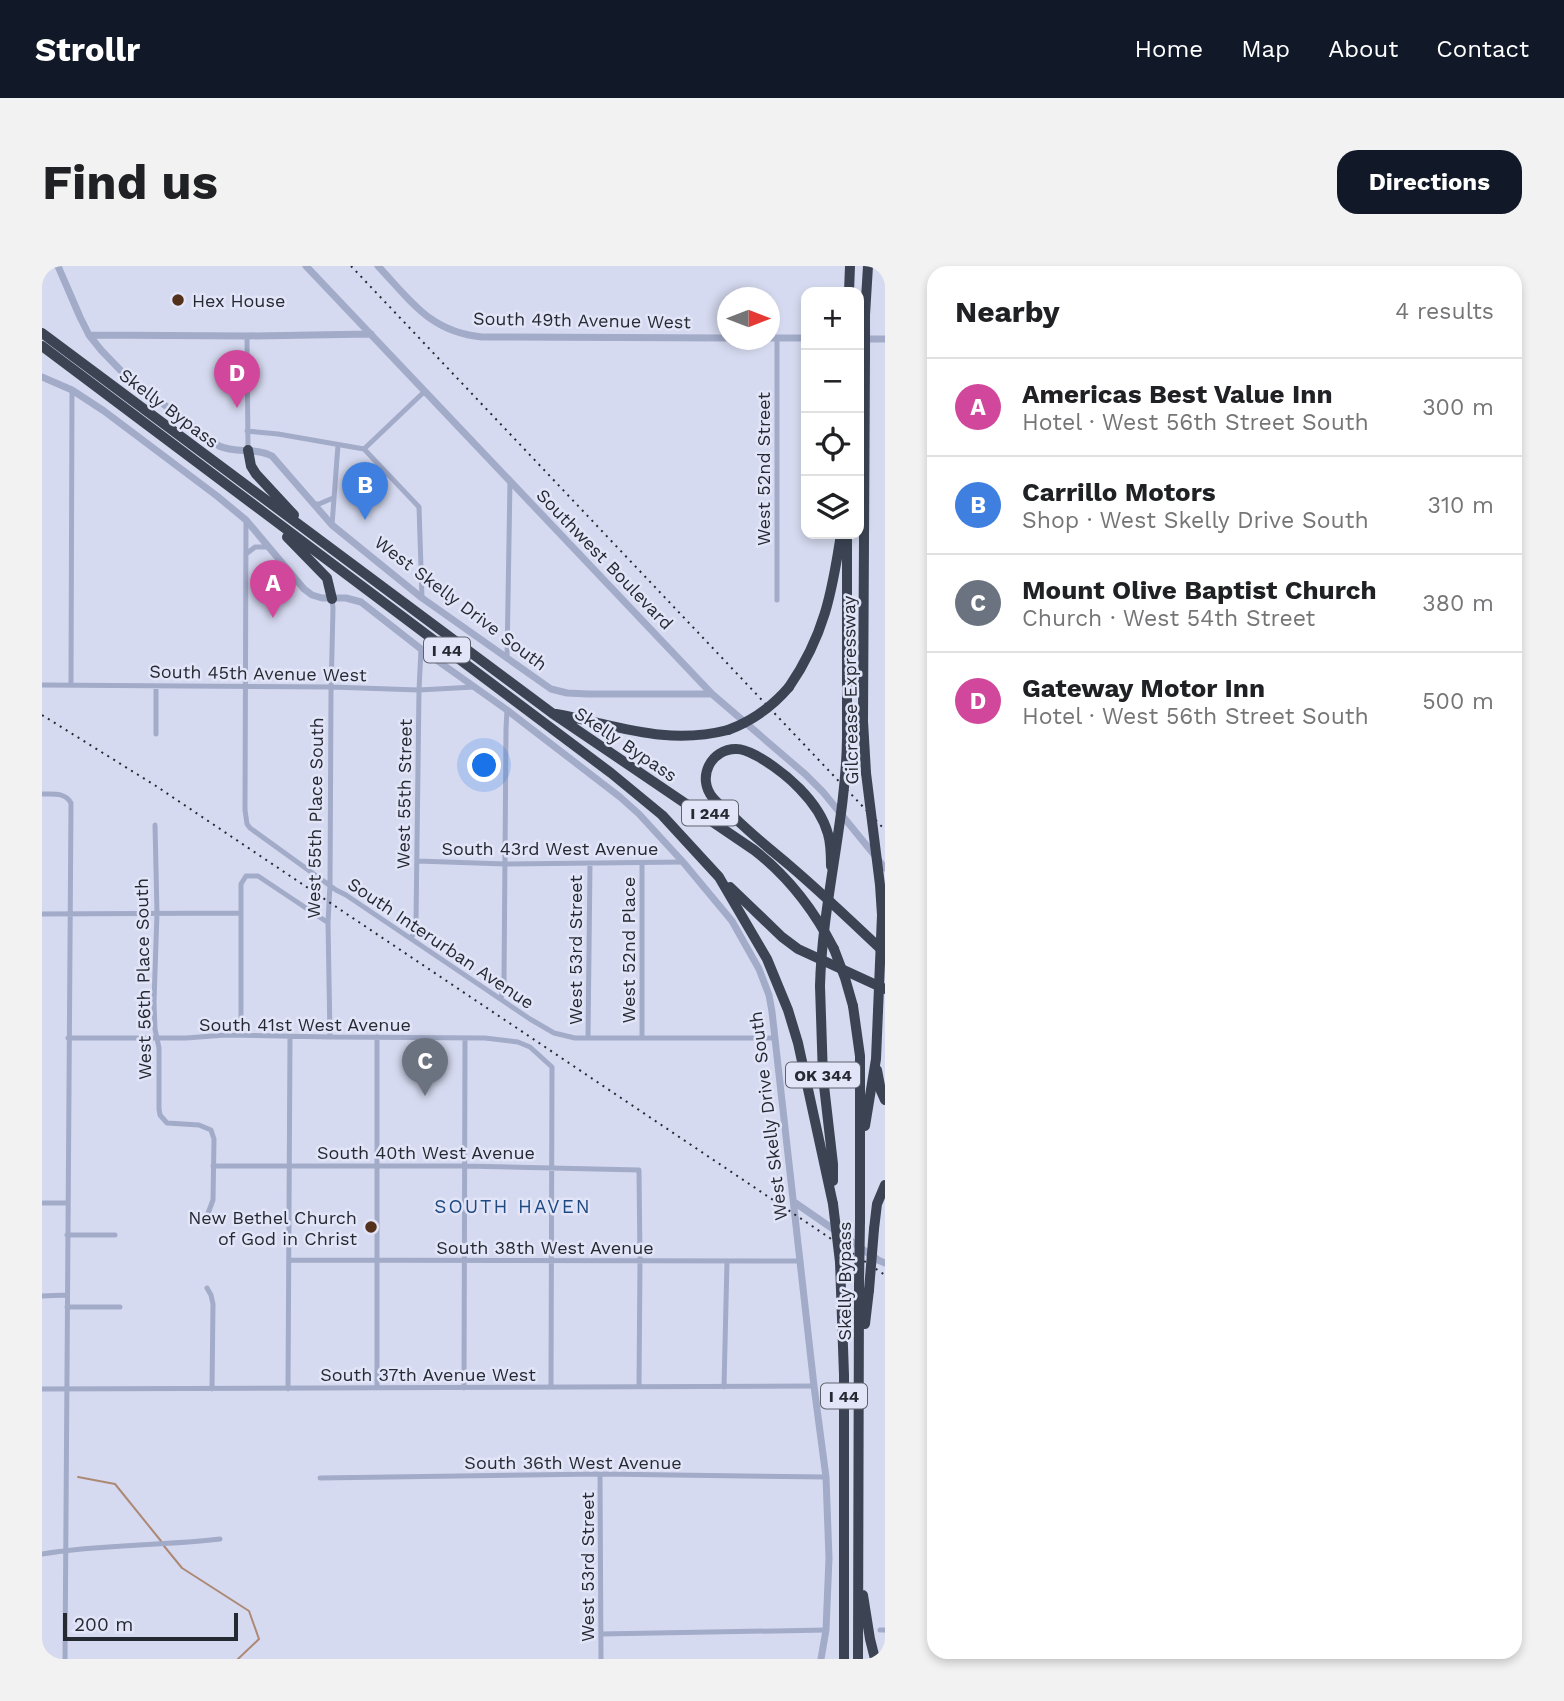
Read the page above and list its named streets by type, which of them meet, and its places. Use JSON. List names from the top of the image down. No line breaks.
{"streets":{"highway":["Skelly Bypass","I 44","Gilcrease Expressway","I 244","OK 344"],"street":["South 49th Avenue West","West 52nd Street","Southwest Boulevard","West Skelly Drive South","South 45th Avenue West","West 55th Street","West 55th Place South","South 43rd West Avenue","South Interurban Avenue","West 53rd Street","West 52nd Place","West 56th Place South","South 41st West Avenue","South 40th West Avenue","South 38th West Avenue","South 37th Avenue West","South 36th West Avenue"]},"crossings":[["Skelly Bypass","Gilcrease Expressway"],["Skelly Bypass","I 244"],["Southwest Boulevard","West Skelly Drive South"],["West Skelly Drive South","South 45th Avenue West"],["West Skelly Drive South","West 55th Street"],["West Skelly Drive South","West 55th Place South"],["West Skelly Drive South","South 43rd West Avenue"],["West Skelly Drive South","South 38th West Avenue"],["West Skelly Drive South","South 37th Avenue West"],["West Skelly Drive South","South 36th West Avenue"],["South 45th Avenue West","West 55th Street"],["South 45th Avenue West","West 55th Place South"],["South 45th Avenue West","South Interurban Avenue"],["West 55th Street","South 43rd West Avenue"],["West 55th Street","South Interurban Avenue"],["West 55th Place South","South Interurban Avenue"],["West 55th Place South","South 41st West Avenue"],["South 43rd West Avenue","West 53rd Street"],["South 43rd West Avenue","West 52nd Place"],["South Interurban Avenue","West 53rd Street"],["West 53rd Street","South 36th West Avenue"],["West 56th Place South","South 41st West Avenue"],["West 56th Place South","South 40th West Avenue"],["South 41st West Avenue","South 40th West Avenue"],["South 40th West Avenue","South 38th West Avenue"]],"districts":["SOUTH HAVEN"],"places":["Hex House","New Bethel Church of God in Christ"],"scale_bar":"200 m","north":"right","page":{"header":"Strollr","nav":["Home","Map","About","Contact"],"buttons":"Directions","title":"Find us","heading":["Nearby","4 results"],"map_buttons":["+","−"],"pins":["D","B","A","C"],"list":[{"mark":"A","name":"Americas Best Value Inn","note":"Hotel · West 56th Street South","value":"300 m"},{"mark":"B","name":"Carrillo Motors","note":"Shop · West Skelly Drive South","value":"310 m"},{"mark":"C","name":"Mount Olive Baptist Church","note":"Church · West 54th Street","value":"380 m"},{"mark":"D","name":"Gateway Motor Inn","note":"Hotel · West 56th Street South","value":"500 m"}],"scale":"200 m"}}
